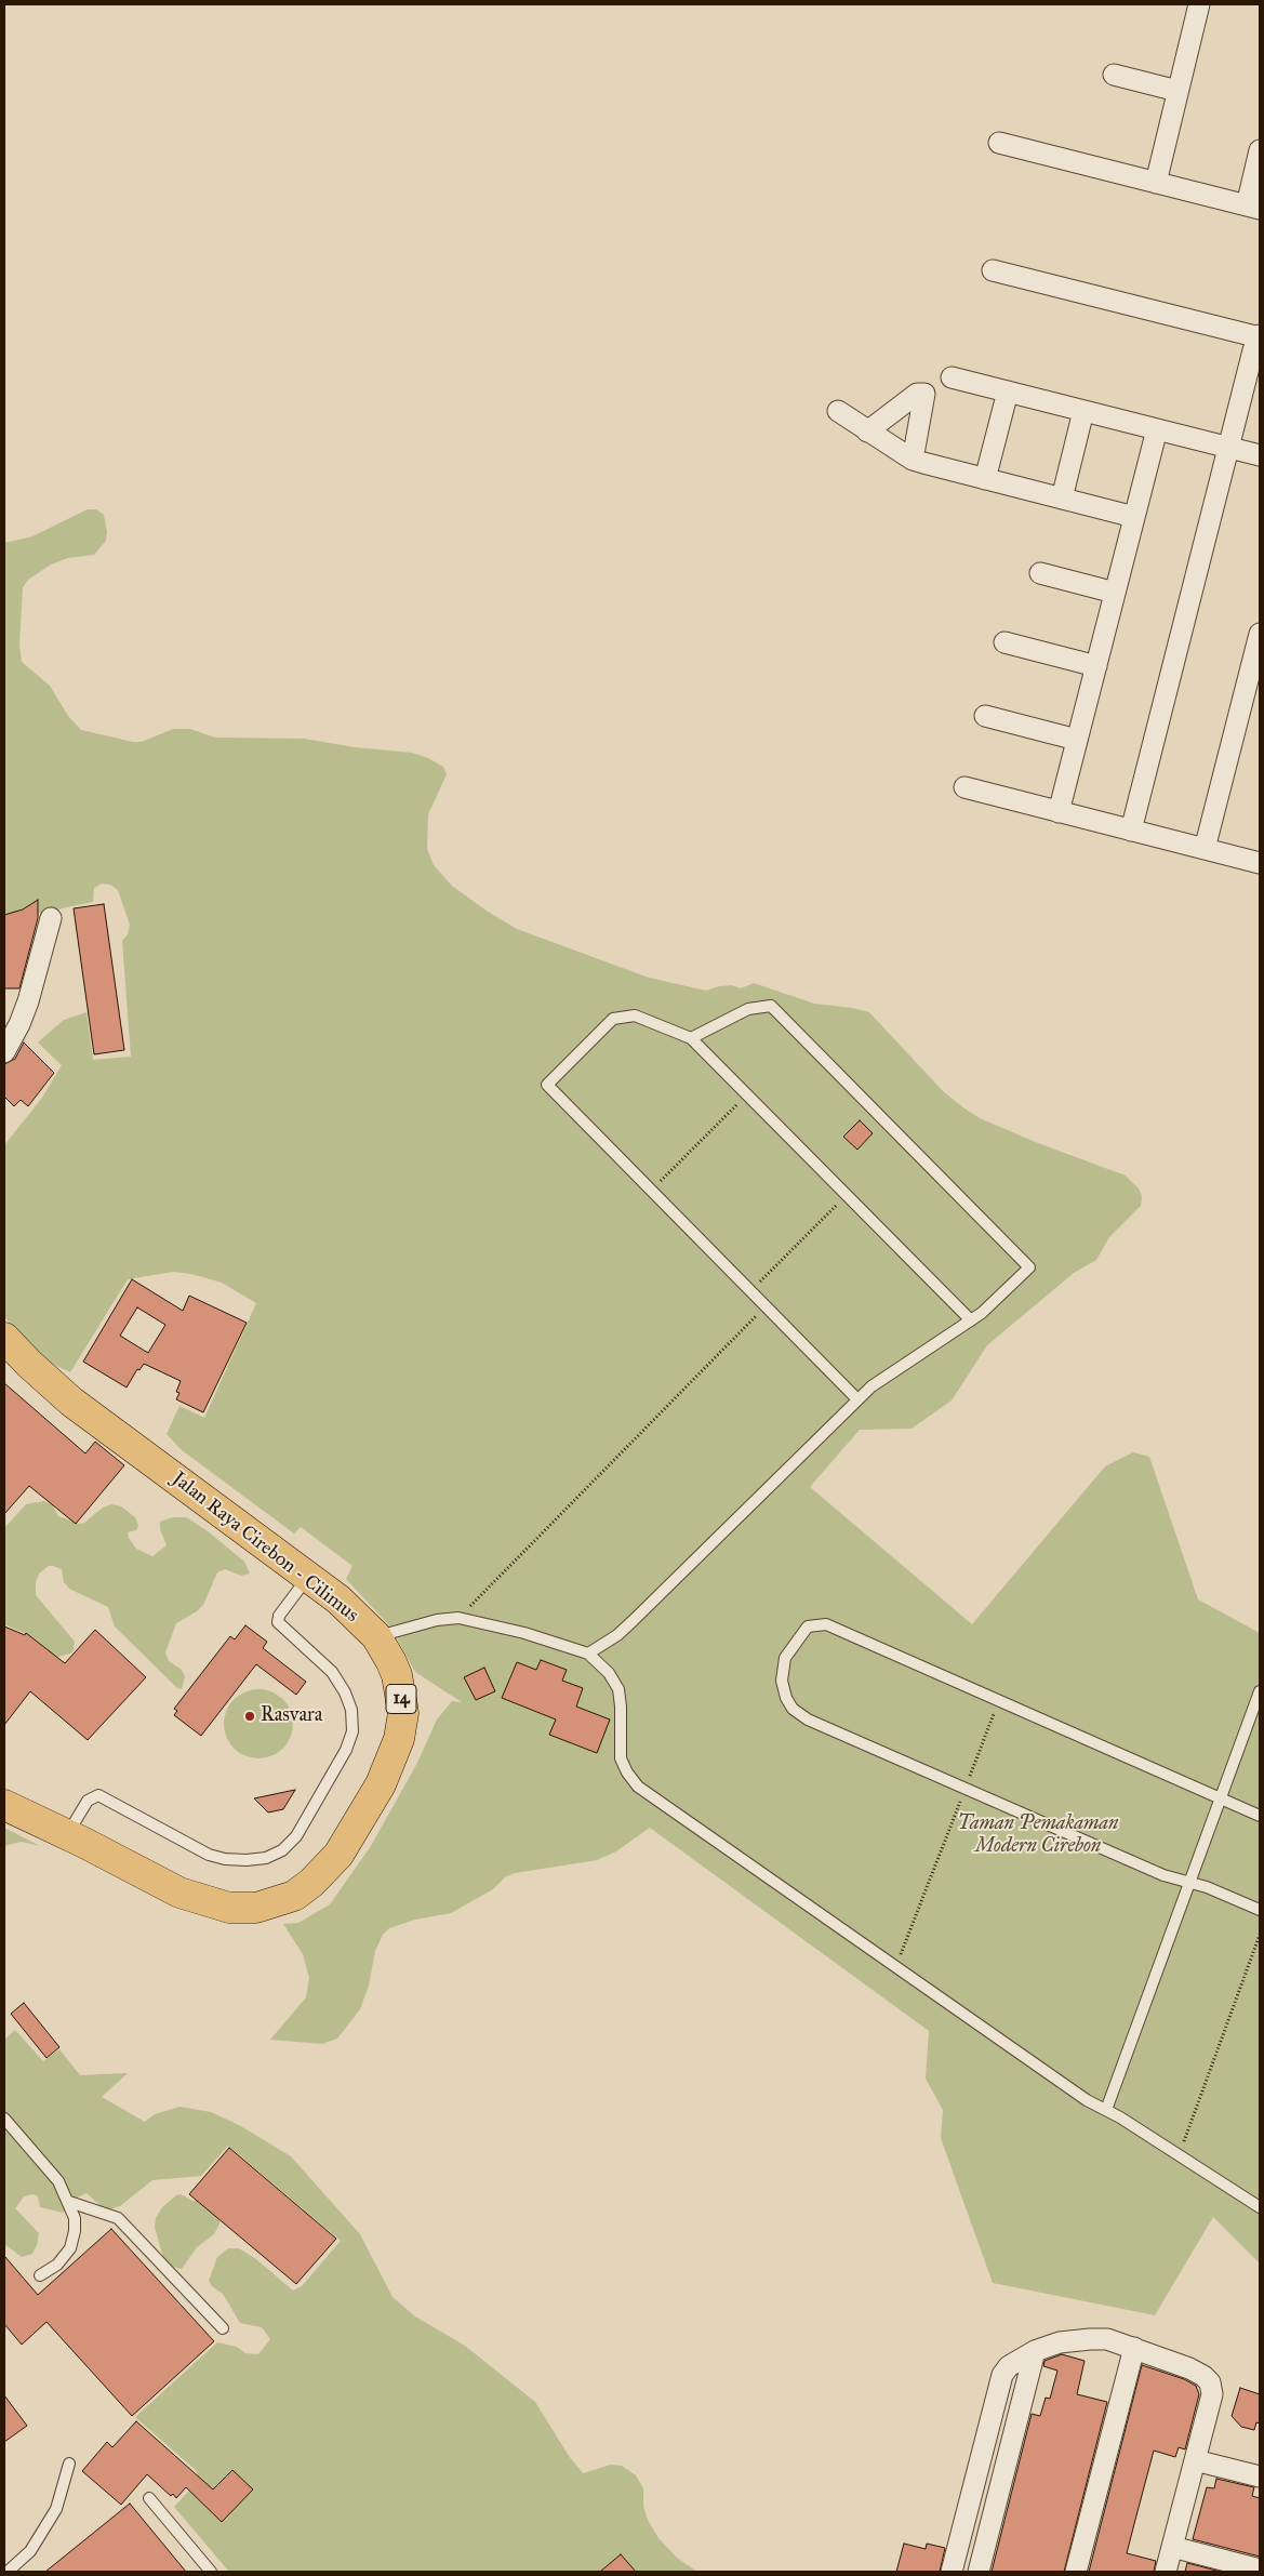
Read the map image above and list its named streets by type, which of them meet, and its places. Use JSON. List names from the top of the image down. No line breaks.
{"streets":{"highway":["Jalan Raya Cirebon - Cilimus","14"]},"parks":["Taman Pemakaman Modern Cirebon"],"places":["Rasvara"]}
